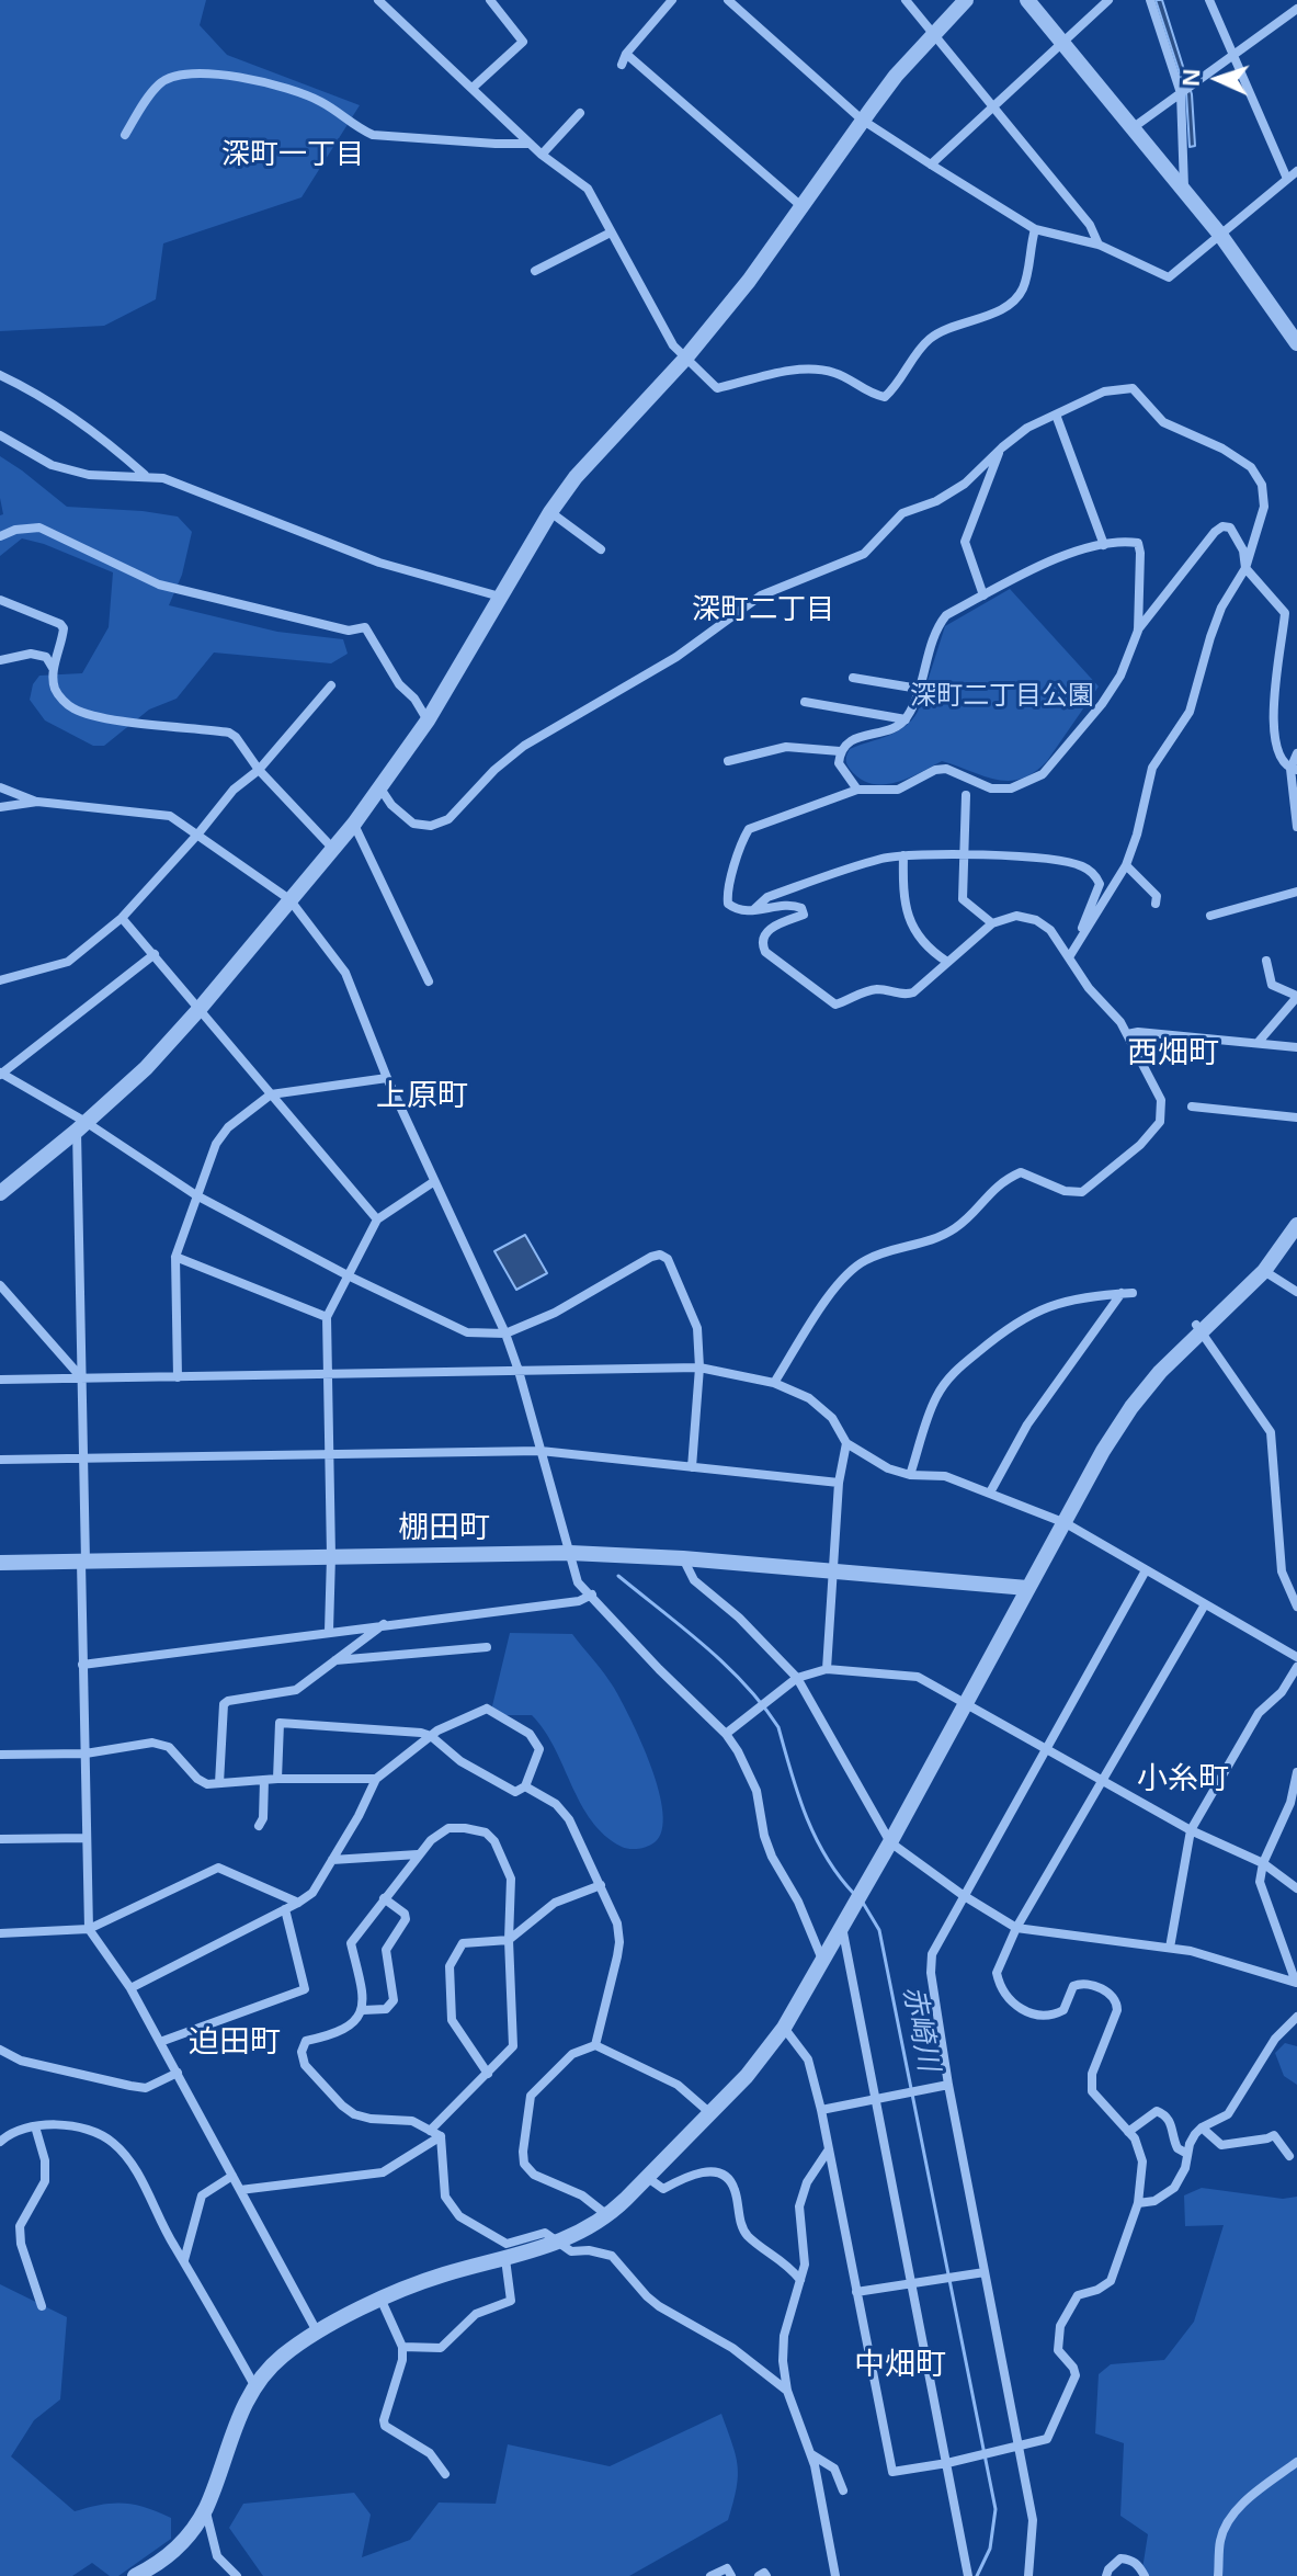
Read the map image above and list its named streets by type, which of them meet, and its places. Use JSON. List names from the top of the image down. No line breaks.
{"districts":["深町一丁目","深町二丁目","西畑町","上原町","棚田町","小糸町","迫田町","中畑町"],"water":["赤崎川"],"parks":["深町二丁目公園"],"north":"left"}
